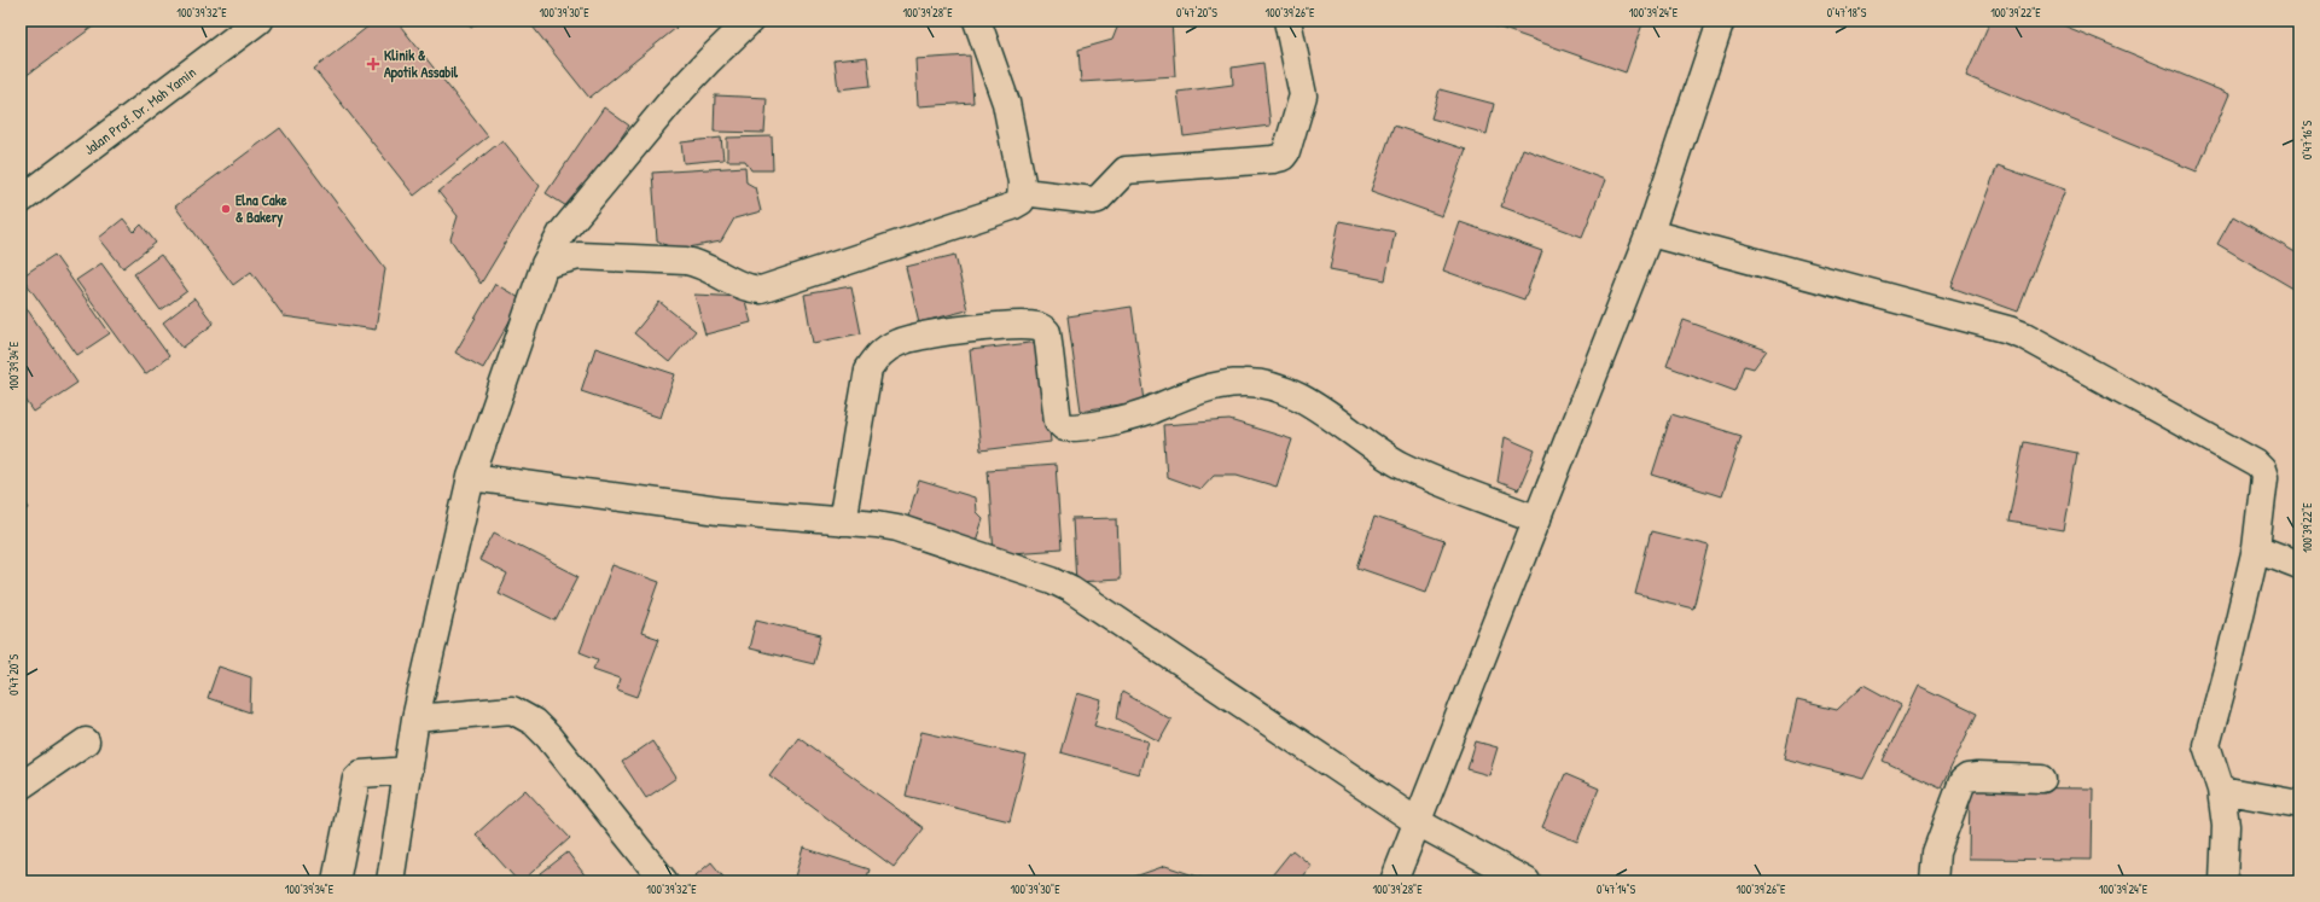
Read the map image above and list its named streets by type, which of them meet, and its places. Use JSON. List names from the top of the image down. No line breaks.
{"streets":{"street":["Jalan Prof. Dr. Moh Yamin"]},"places":{"health":["Klinik & Apotik Assabil"],"other":["Elna Cake & Bakery"]},"coordinates":["100°39'32\"E","100°39'30\"E","100°39'28\"E","0°47'20\"S","100°39'26\"E","100°39'24\"E","0°47'18\"S","100°39'22\"E","0°47'16\"S","100°39'34\"E","0°47'14\"S"]}
